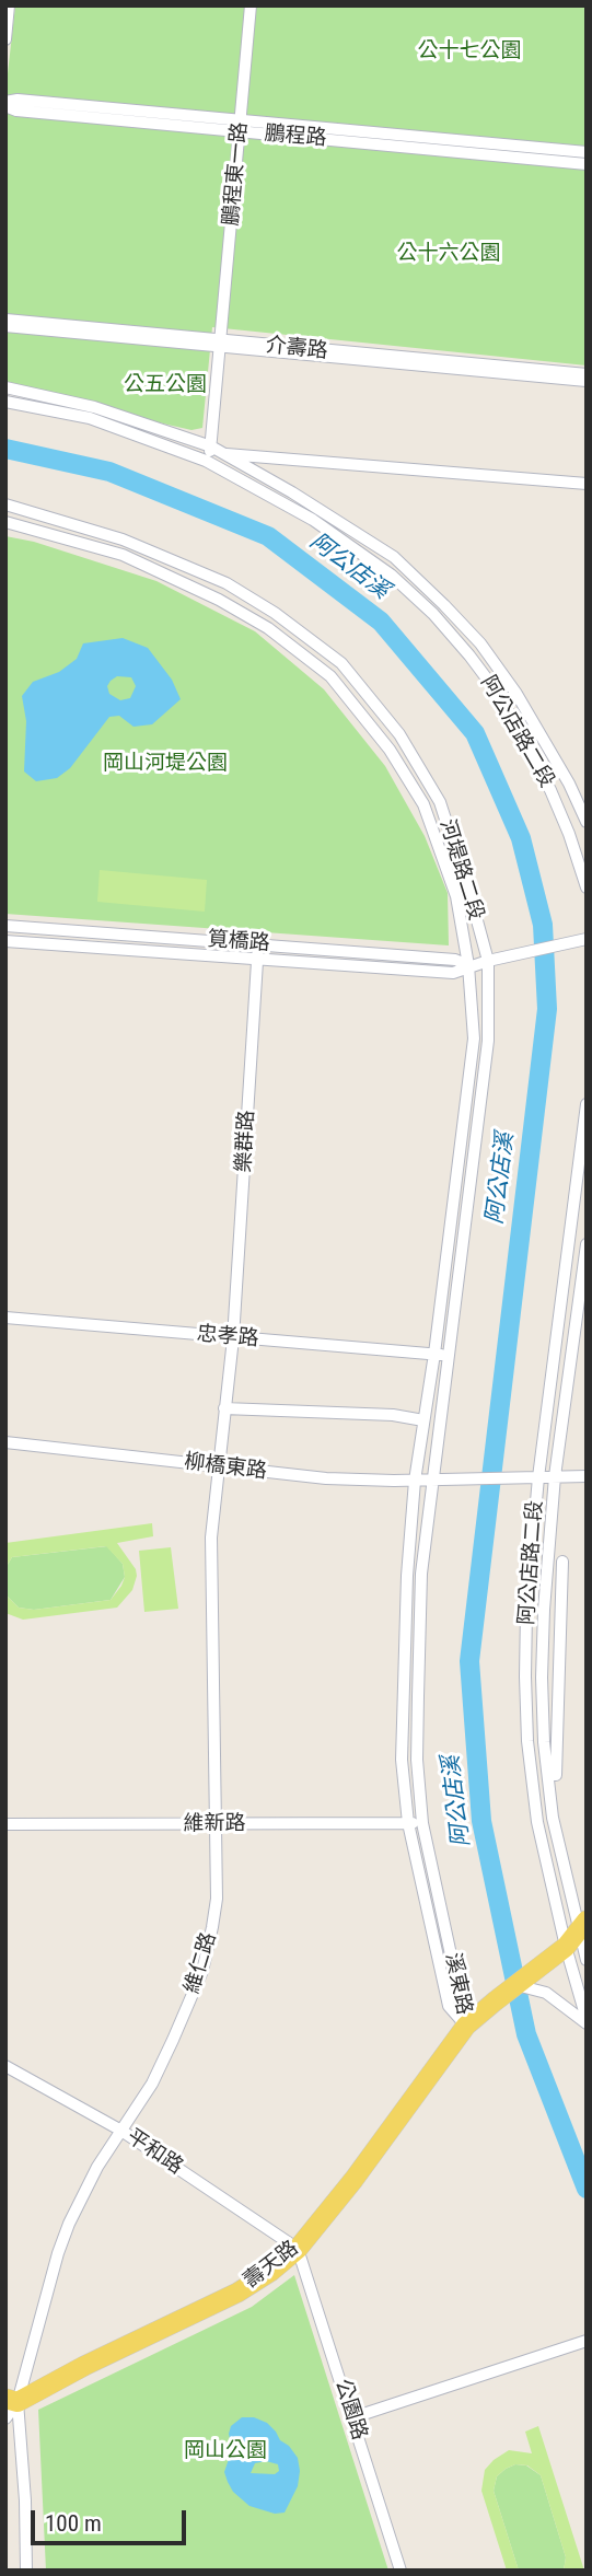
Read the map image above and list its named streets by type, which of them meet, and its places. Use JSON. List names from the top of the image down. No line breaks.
{"streets":{"main road":["介壽路","壽天路"],"street":["鵬程路","鵬程東一路","阿公店路二段","河堤路二段","筧橋路","樂群路","忠孝路","柳橋東路","維新路","維仁路","溪東路","平和路","公園路"]},"crossings":[["鵬程路","鵬程東一路"],["鵬程東一路","介壽路"],["鵬程東一路","阿公店路二段"],["阿公店路二段","柳橋東路"],["阿公店路二段","壽天路"],["河堤路二段","筧橋路"],["河堤路二段","忠孝路"],["河堤路二段","柳橋東路"],["河堤路二段","溪東路"],["筧橋路","樂群路"],["樂群路","忠孝路"],["樂群路","維仁路"],["柳橋東路","維仁路"],["柳橋東路","溪東路"],["維新路","維仁路"],["維新路","溪東路"],["維仁路","平和路"],["維仁路","壽天路"],["溪東路","壽天路"],["平和路","壽天路"],["平和路","公園路"],["壽天路","公園路"]],"water":["阿公店溪"],"parks":["公十七公園","公十六公園","公五公園","岡山河堤公園","岡山公園"],"scale_bar":"100 m"}
